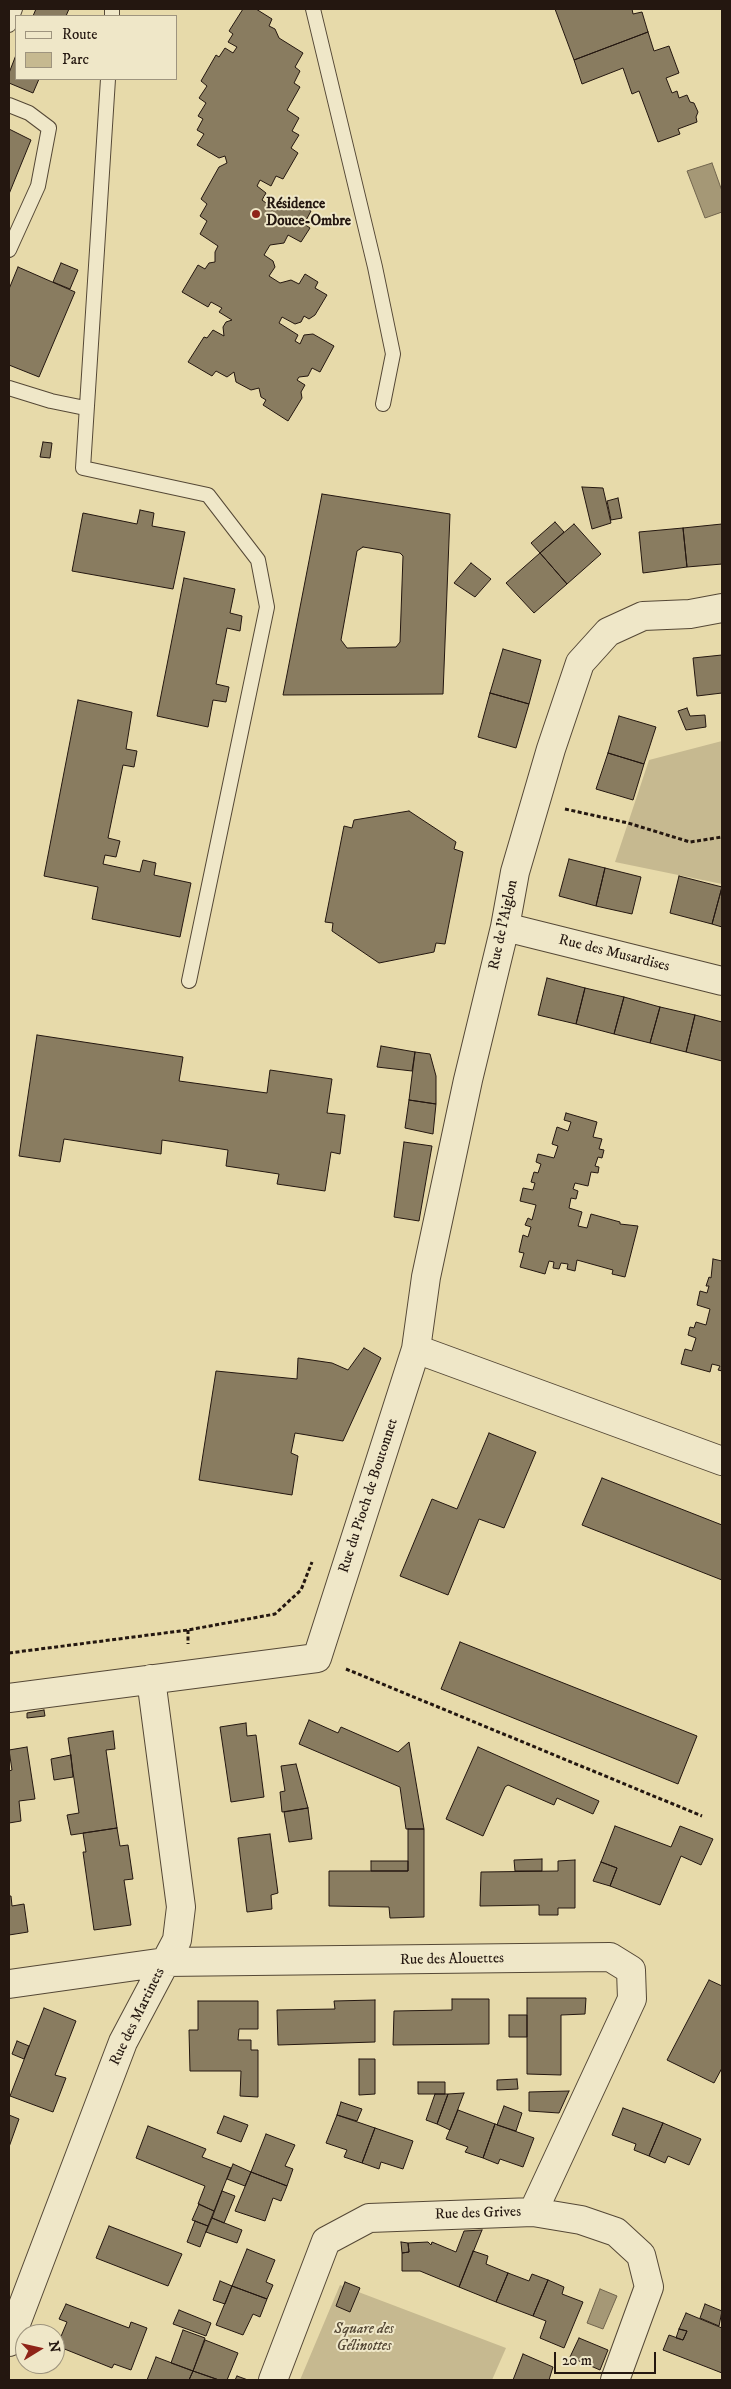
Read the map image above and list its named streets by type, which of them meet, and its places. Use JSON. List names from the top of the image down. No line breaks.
{"streets":{"street":["Rue de l'Aiglon","Rue des Musardises","Rue du Pioch de Boutonnet","Rue des Alouettes","Rue des Martinets","Rue des Grives"]},"crossings":[["Rue de l'Aiglon","Rue des Musardises"],["Rue de l'Aiglon","Rue du Pioch de Boutonnet"],["Rue des Alouettes","Rue des Martinets"],["Rue des Alouettes","Rue des Grives"]],"parks":["Square des Gélinottes"],"places":["Résidence Douce-Ombre"],"legend":["Route","Parc"],"scale_bar":"20 m","north":"right"}
